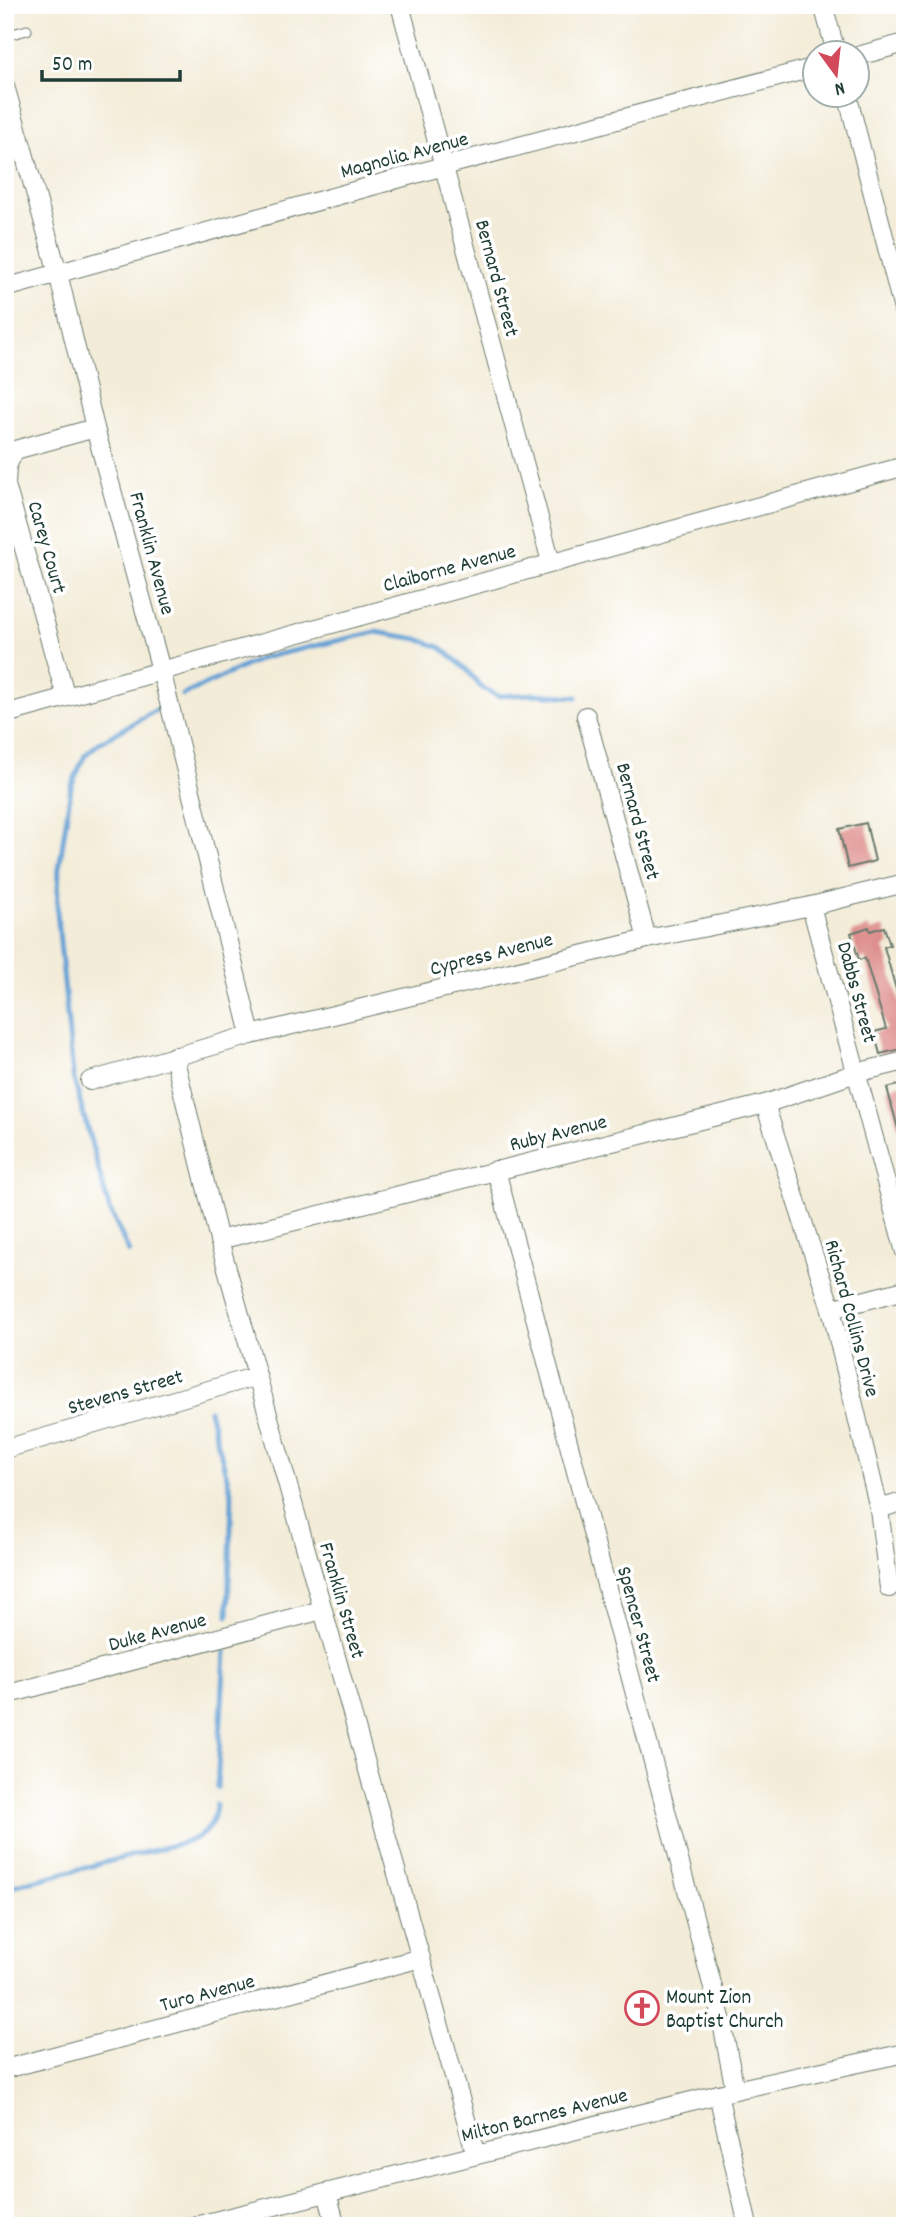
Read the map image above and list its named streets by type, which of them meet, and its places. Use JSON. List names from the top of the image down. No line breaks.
{"streets":{"street":["Magnolia Avenue","Bernard Street","Carey Court","Franklin Avenue","Claiborne Avenue","Cypress Avenue","Dabbs Street","Ruby Avenue","Richard Collins Drive","Stevens Street","Franklin Street","Spencer Street","Duke Avenue","Turo Avenue","Milton Barnes Avenue"]},"crossings":[["Magnolia Avenue","Bernard Street"],["Magnolia Avenue","Franklin Avenue"],["Bernard Street","Claiborne Avenue"],["Bernard Street","Cypress Avenue"],["Carey Court","Franklin Avenue"],["Carey Court","Claiborne Avenue"],["Franklin Avenue","Claiborne Avenue"],["Franklin Avenue","Cypress Avenue"],["Cypress Avenue","Dabbs Street"],["Cypress Avenue","Franklin Street"],["Dabbs Street","Ruby Avenue"],["Ruby Avenue","Richard Collins Drive"],["Ruby Avenue","Franklin Street"],["Ruby Avenue","Spencer Street"],["Stevens Street","Franklin Street"],["Franklin Street","Duke Avenue"],["Franklin Street","Turo Avenue"],["Franklin Street","Milton Barnes Avenue"],["Spencer Street","Milton Barnes Avenue"]],"places":{"church":["Mount Zion Baptist Church"]},"scale_bar":"50 m","north":"bottom"}
